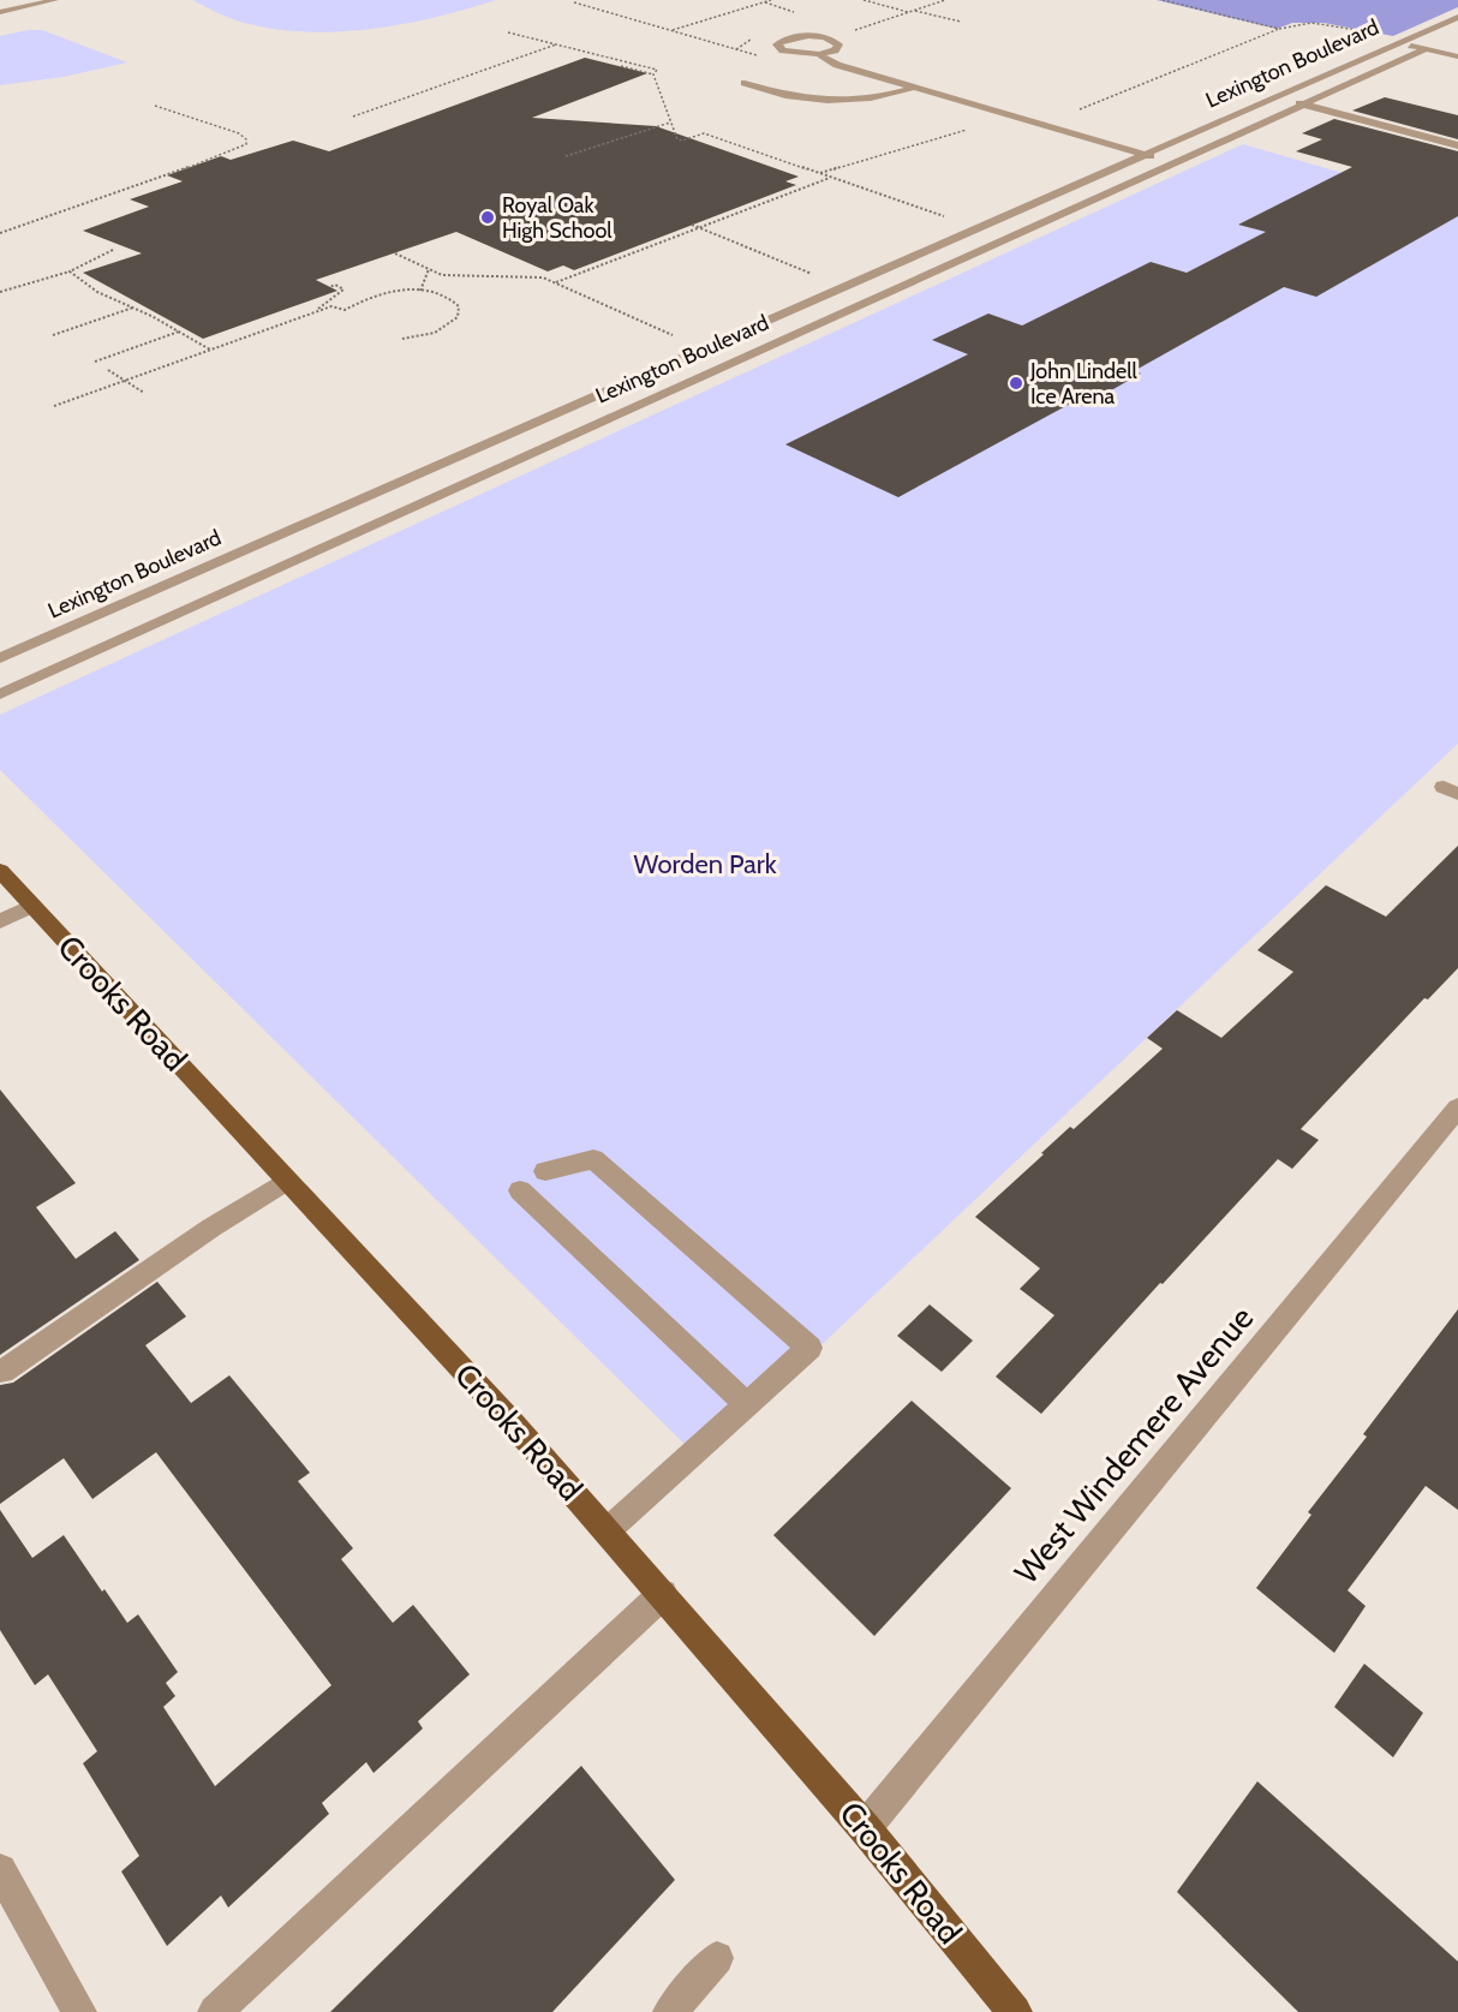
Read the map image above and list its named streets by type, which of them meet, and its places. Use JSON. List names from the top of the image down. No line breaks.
{"streets":{"main road":["Crooks Road"],"street":["Lexington Boulevard","West Windemere Avenue"]},"crossings":[["Crooks Road","West Windemere Avenue"]],"parks":["Worden Park"],"places":["Royal Oak High School","John Lindell Ice Arena"]}
